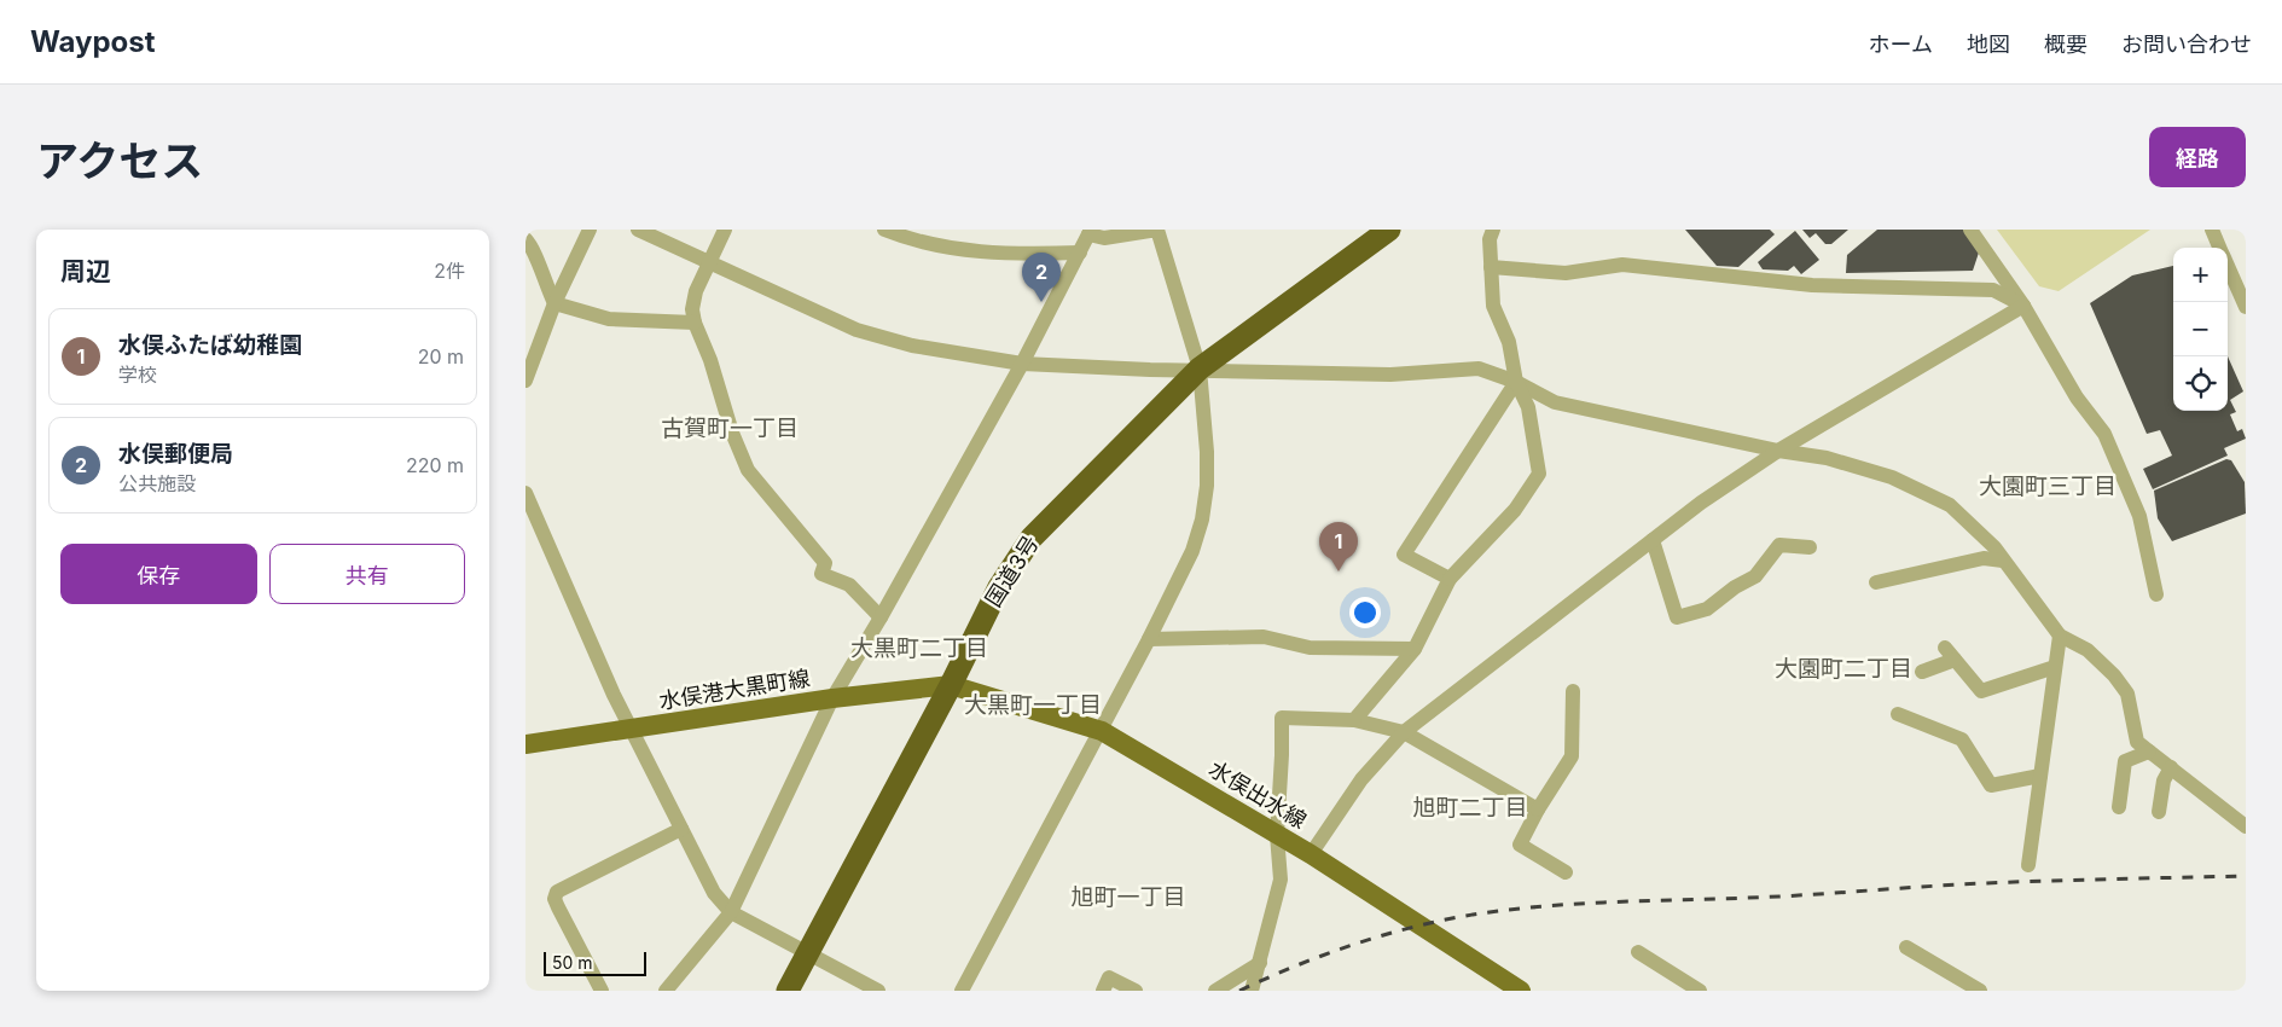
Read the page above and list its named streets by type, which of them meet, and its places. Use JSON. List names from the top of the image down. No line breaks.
{"streets":{"highway":["国道3号"],"main road":["水俣港大黒町線","水俣出水線"]},"crossings":[["国道3号","水俣港大黒町線"],["国道3号","水俣出水線"],["水俣港大黒町線","水俣出水線"]],"districts":["古賀町一丁目","大園町三丁目","大黒町二丁目","大園町二丁目","大黒町一丁目","旭町二丁目","旭町一丁目"],"scale_bar":"50 m","page":{"header":"Waypost","nav":["ホーム","地図","概要","お問い合わせ"],"title":"アクセス","buttons":["経路",["保存","共有"]],"heading":["周辺","2件"],"map_buttons":["+","−"],"pins":["2","1"],"list":[{"mark":"1","name":"水俣ふたば幼稚園","note":"学校","value":"20 m"},{"mark":"2","name":"水俣郵便局","note":"公共施設","value":"220 m"}],"scale":"50 m"}}
